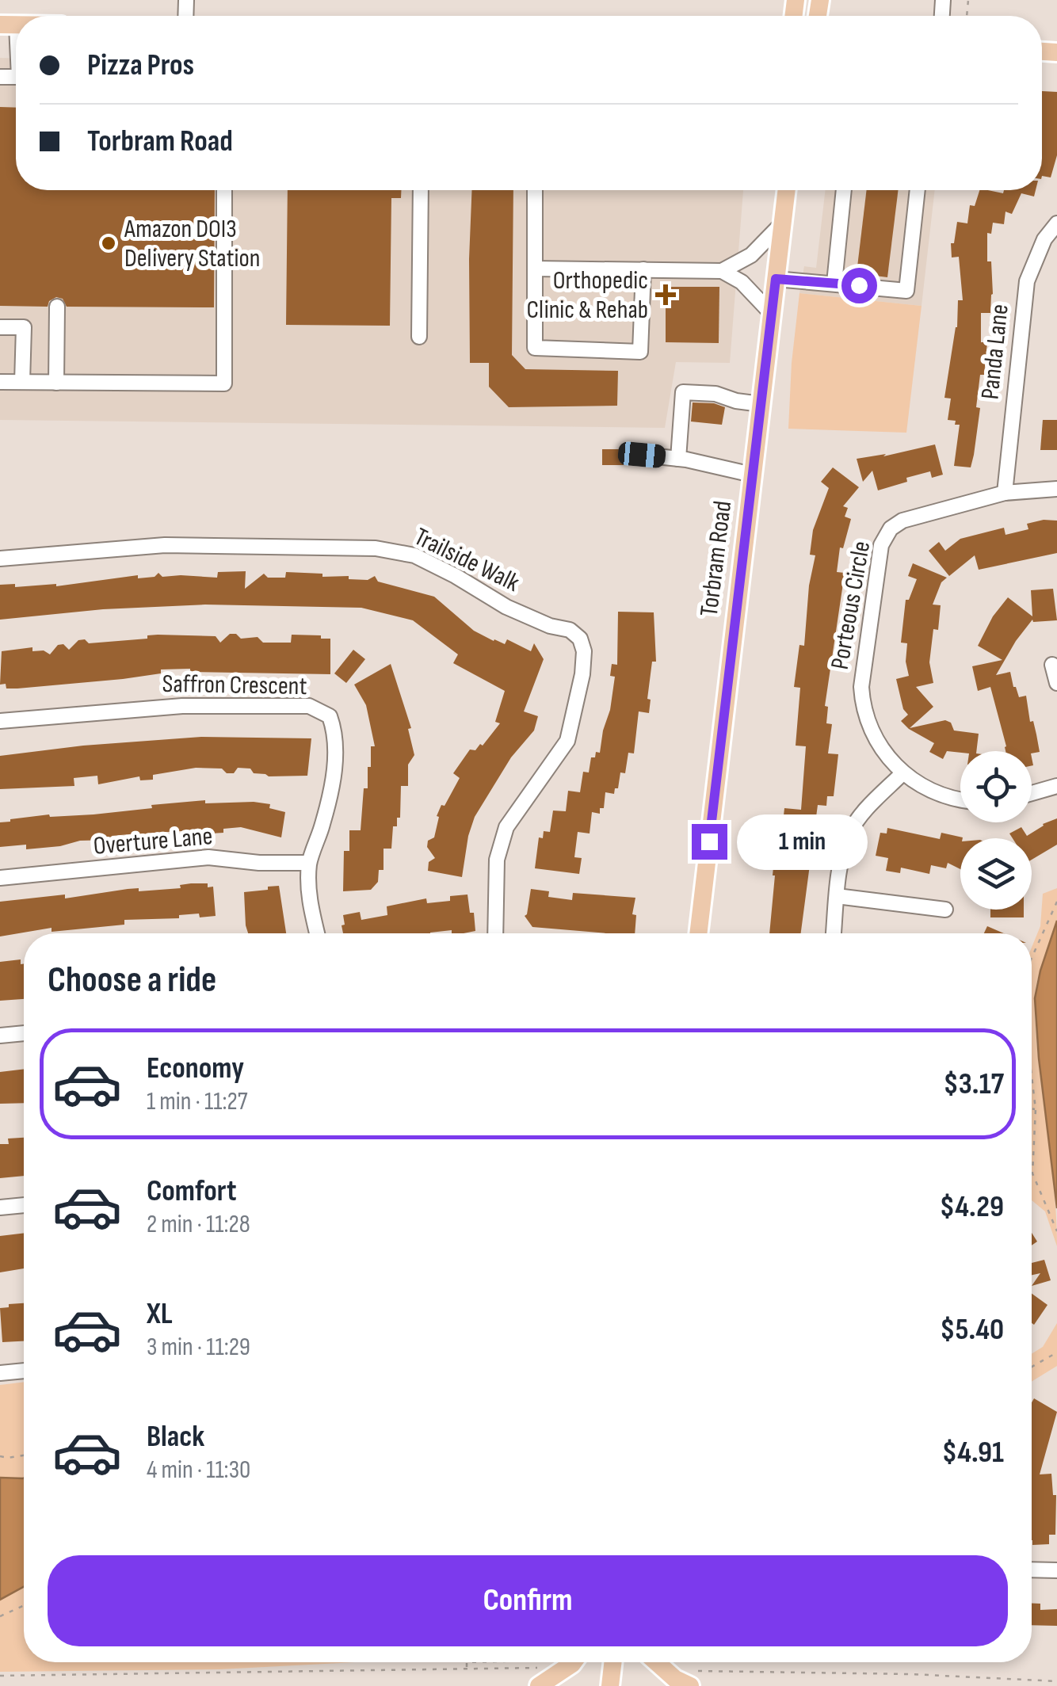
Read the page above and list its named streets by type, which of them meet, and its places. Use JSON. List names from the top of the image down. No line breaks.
{"streets":{"main road":["Torbram Road"],"street":["Panda Lane","Trailside Walk","Porteous Circle","Saffron Crescent","Overture Lane"]},"crossings":[["Panda Lane","Porteous Circle"],["Saffron Crescent","Overture Lane"]],"places":{"other":["Amazon DOI3 Delivery Station"],"health":["Orthopedic Clinic & Rehab"]},"page":{"banner":["Pizza Pros","Torbram Road"],"bubble":"1 min","heading":"Choose a ride","list":[{"name":"Economy","note":"1 min · 11:27","value":"$3.17"},{"name":"Comfort","note":"2 min · 11:28","value":"$4.29"},{"name":"XL","note":"3 min · 11:29","value":"$5.40"},{"name":"Black","note":"4 min · 11:30","value":"$4.91"}],"buttons":"Confirm"}}
